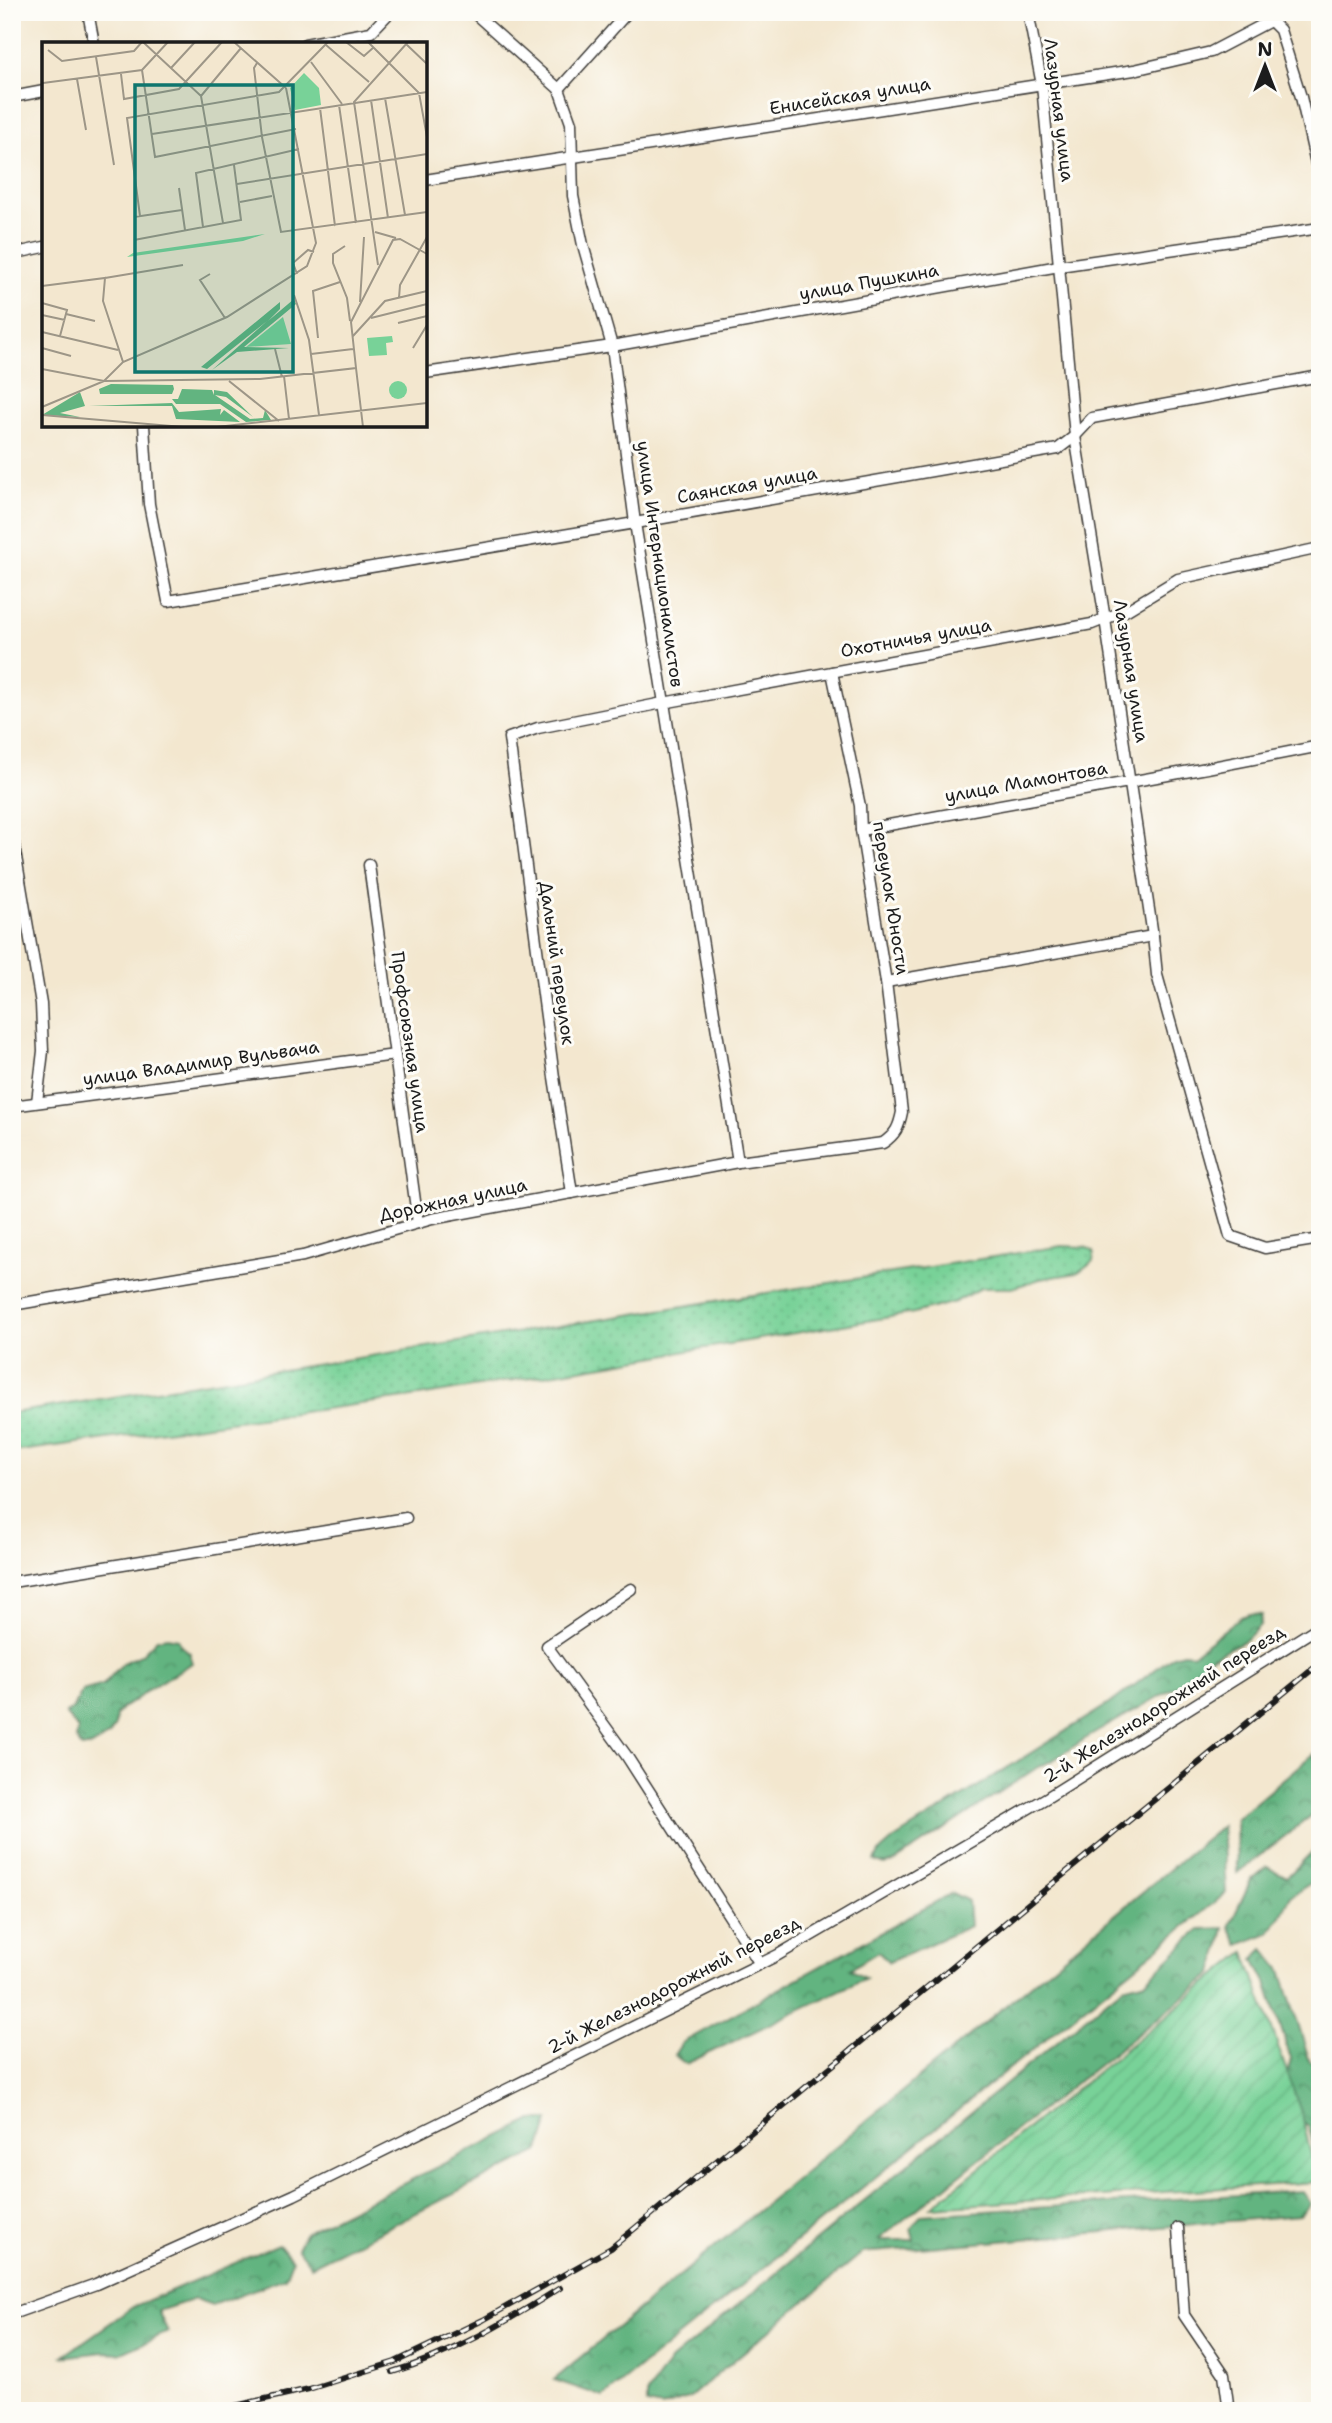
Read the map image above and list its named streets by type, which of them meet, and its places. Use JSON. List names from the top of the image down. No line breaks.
{"streets":{"street":["Енисейская улица","Лазурная улица","улица Пушкина","Саянская улица","улица Интернационалистов","Охотничья улица","улица Мамонтова","переулок Юности","Дальний переулок","Профсоюзная улица","улица Владимир Вульвача","Дорожная улица","2-й Железнодорожный переезд"]},"crossings":[["Енисейская улица","Лазурная улица"],["Енисейская улица","улица Интернационалистов"],["Лазурная улица","улица Пушкина"],["Лазурная улица","Саянская улица"],["Лазурная улица","Охотничья улица"],["Лазурная улица","улица Мамонтова"],["улица Пушкина","улица Интернационалистов"],["Саянская улица","улица Интернационалистов"],["улица Интернационалистов","Охотничья улица"],["улица Интернационалистов","Дорожная улица"],["Охотничья улица","переулок Юности"],["Охотничья улица","Дальний переулок"],["улица Мамонтова","переулок Юности"],["переулок Юности","Дорожная улица"],["Дальний переулок","Дорожная улица"],["Профсоюзная улица","улица Владимир Вульвача"],["Профсоюзная улица","Дорожная улица"]],"north":"top"}
